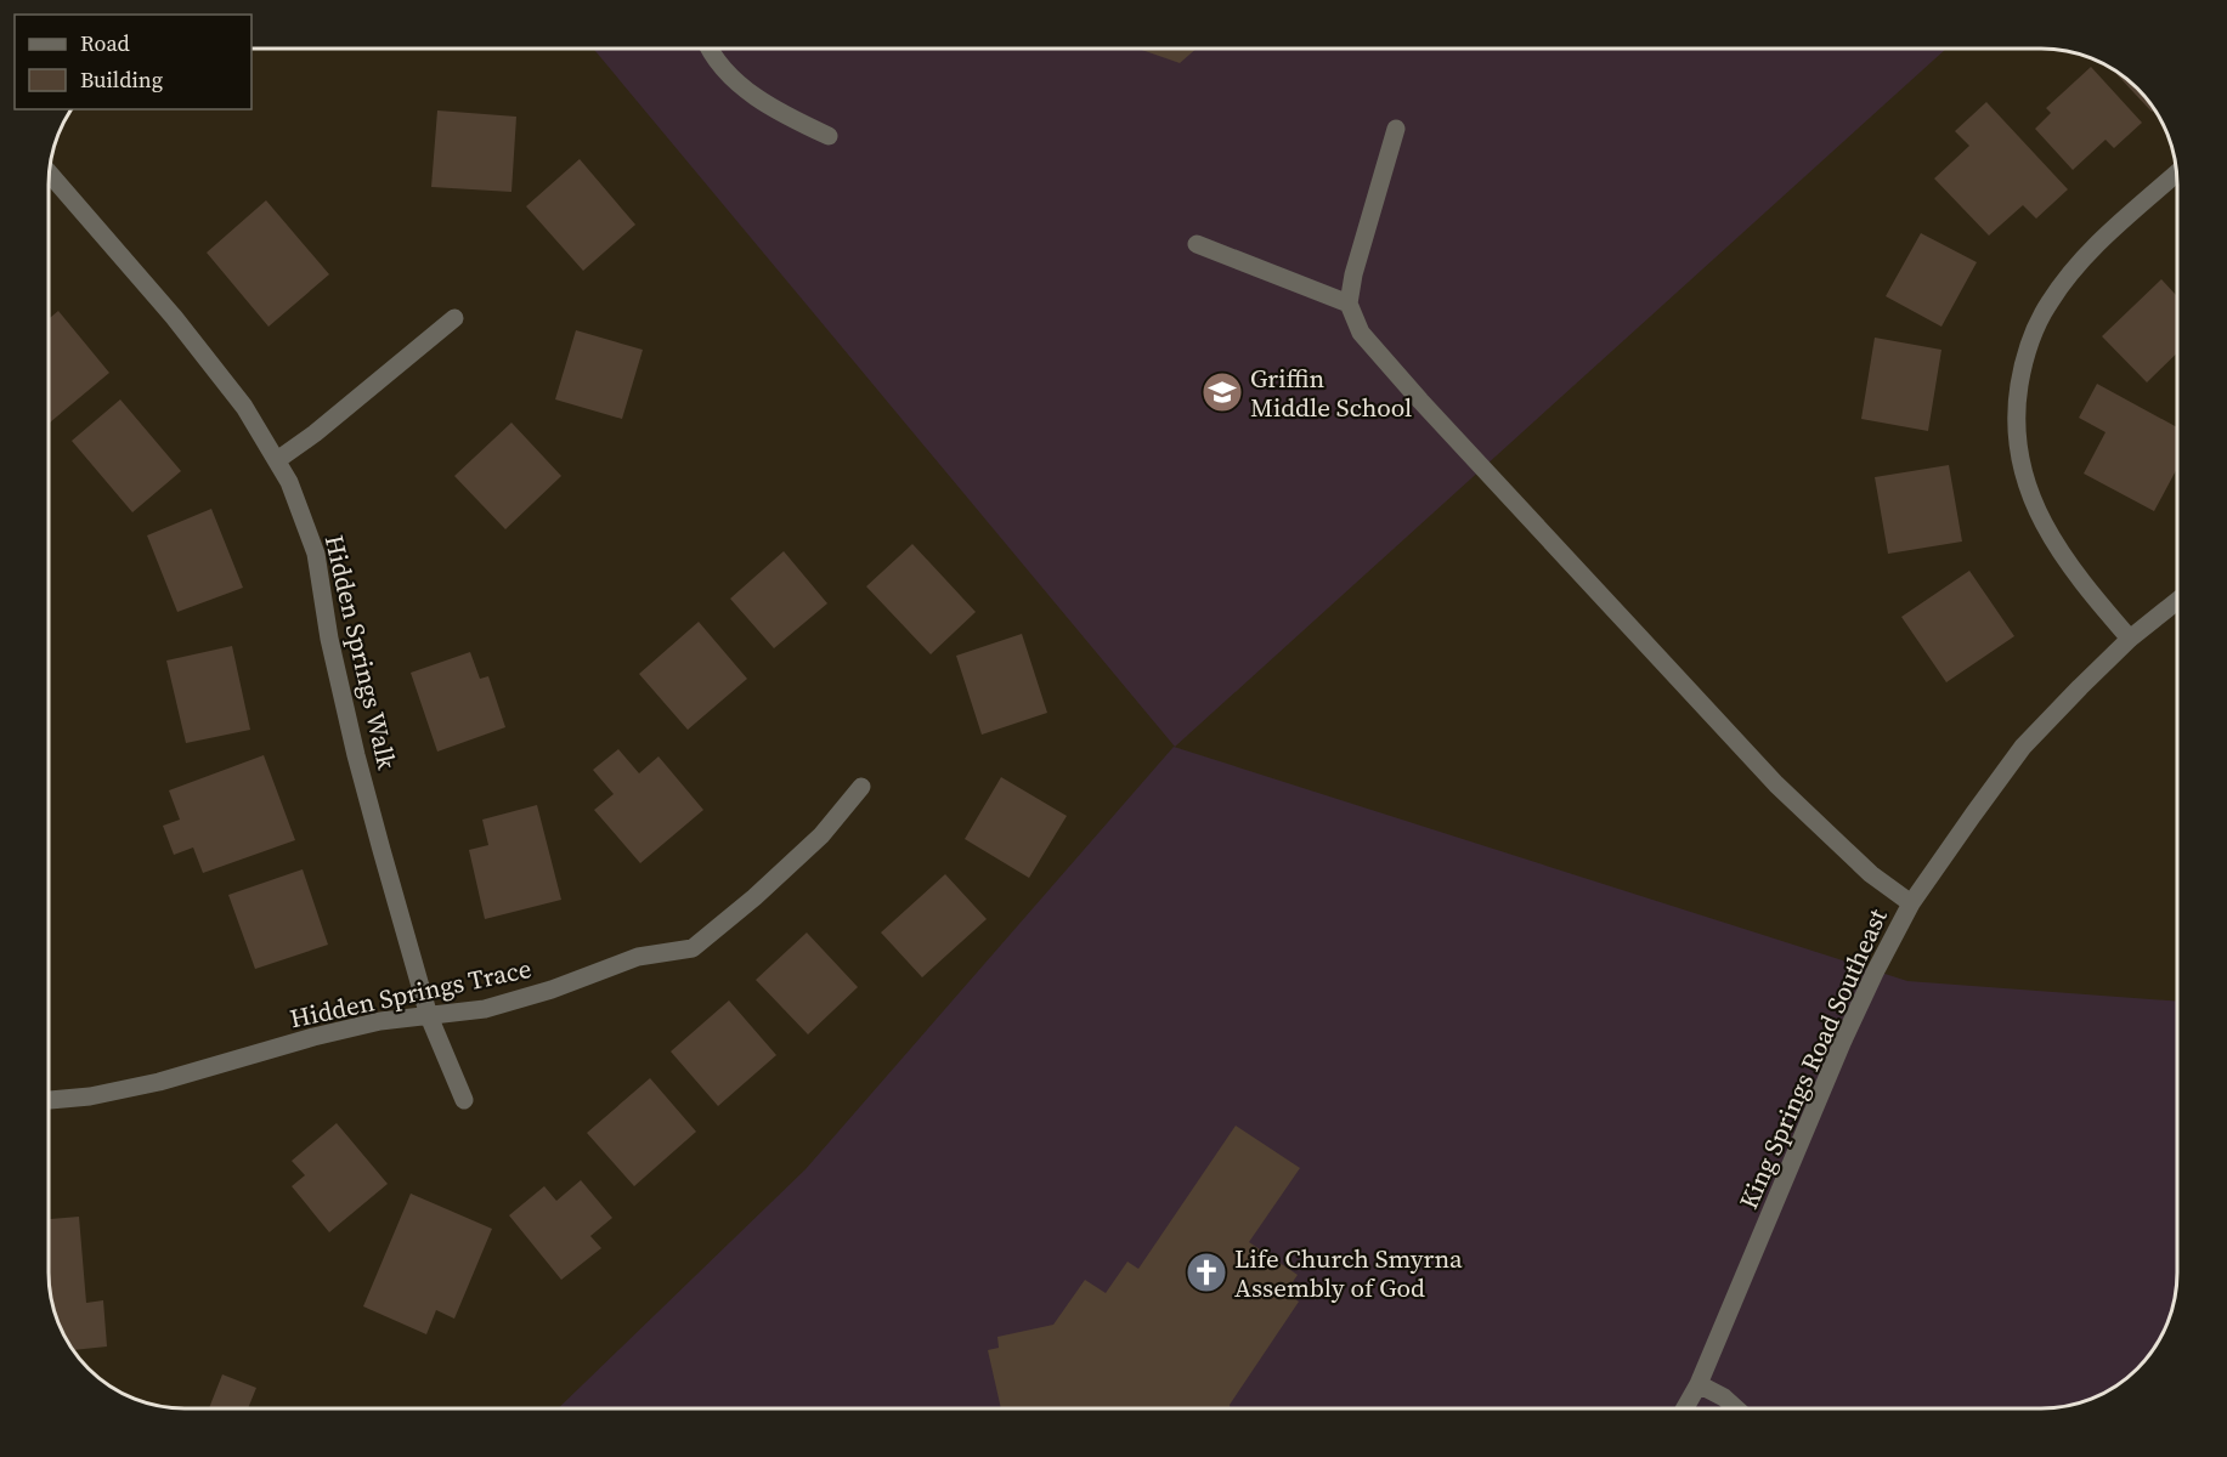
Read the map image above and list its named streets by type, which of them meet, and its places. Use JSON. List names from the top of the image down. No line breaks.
{"streets":{"street":["Hidden Springs Walk","Hidden Springs Trace","King Springs Road Southeast"]},"crossings":[["Hidden Springs Walk","Hidden Springs Trace"]],"places":{"school or university":["Griffin Middle School"],"church":["Life Church Smyrna Assembly of God"]},"legend":["Road","Building"]}
